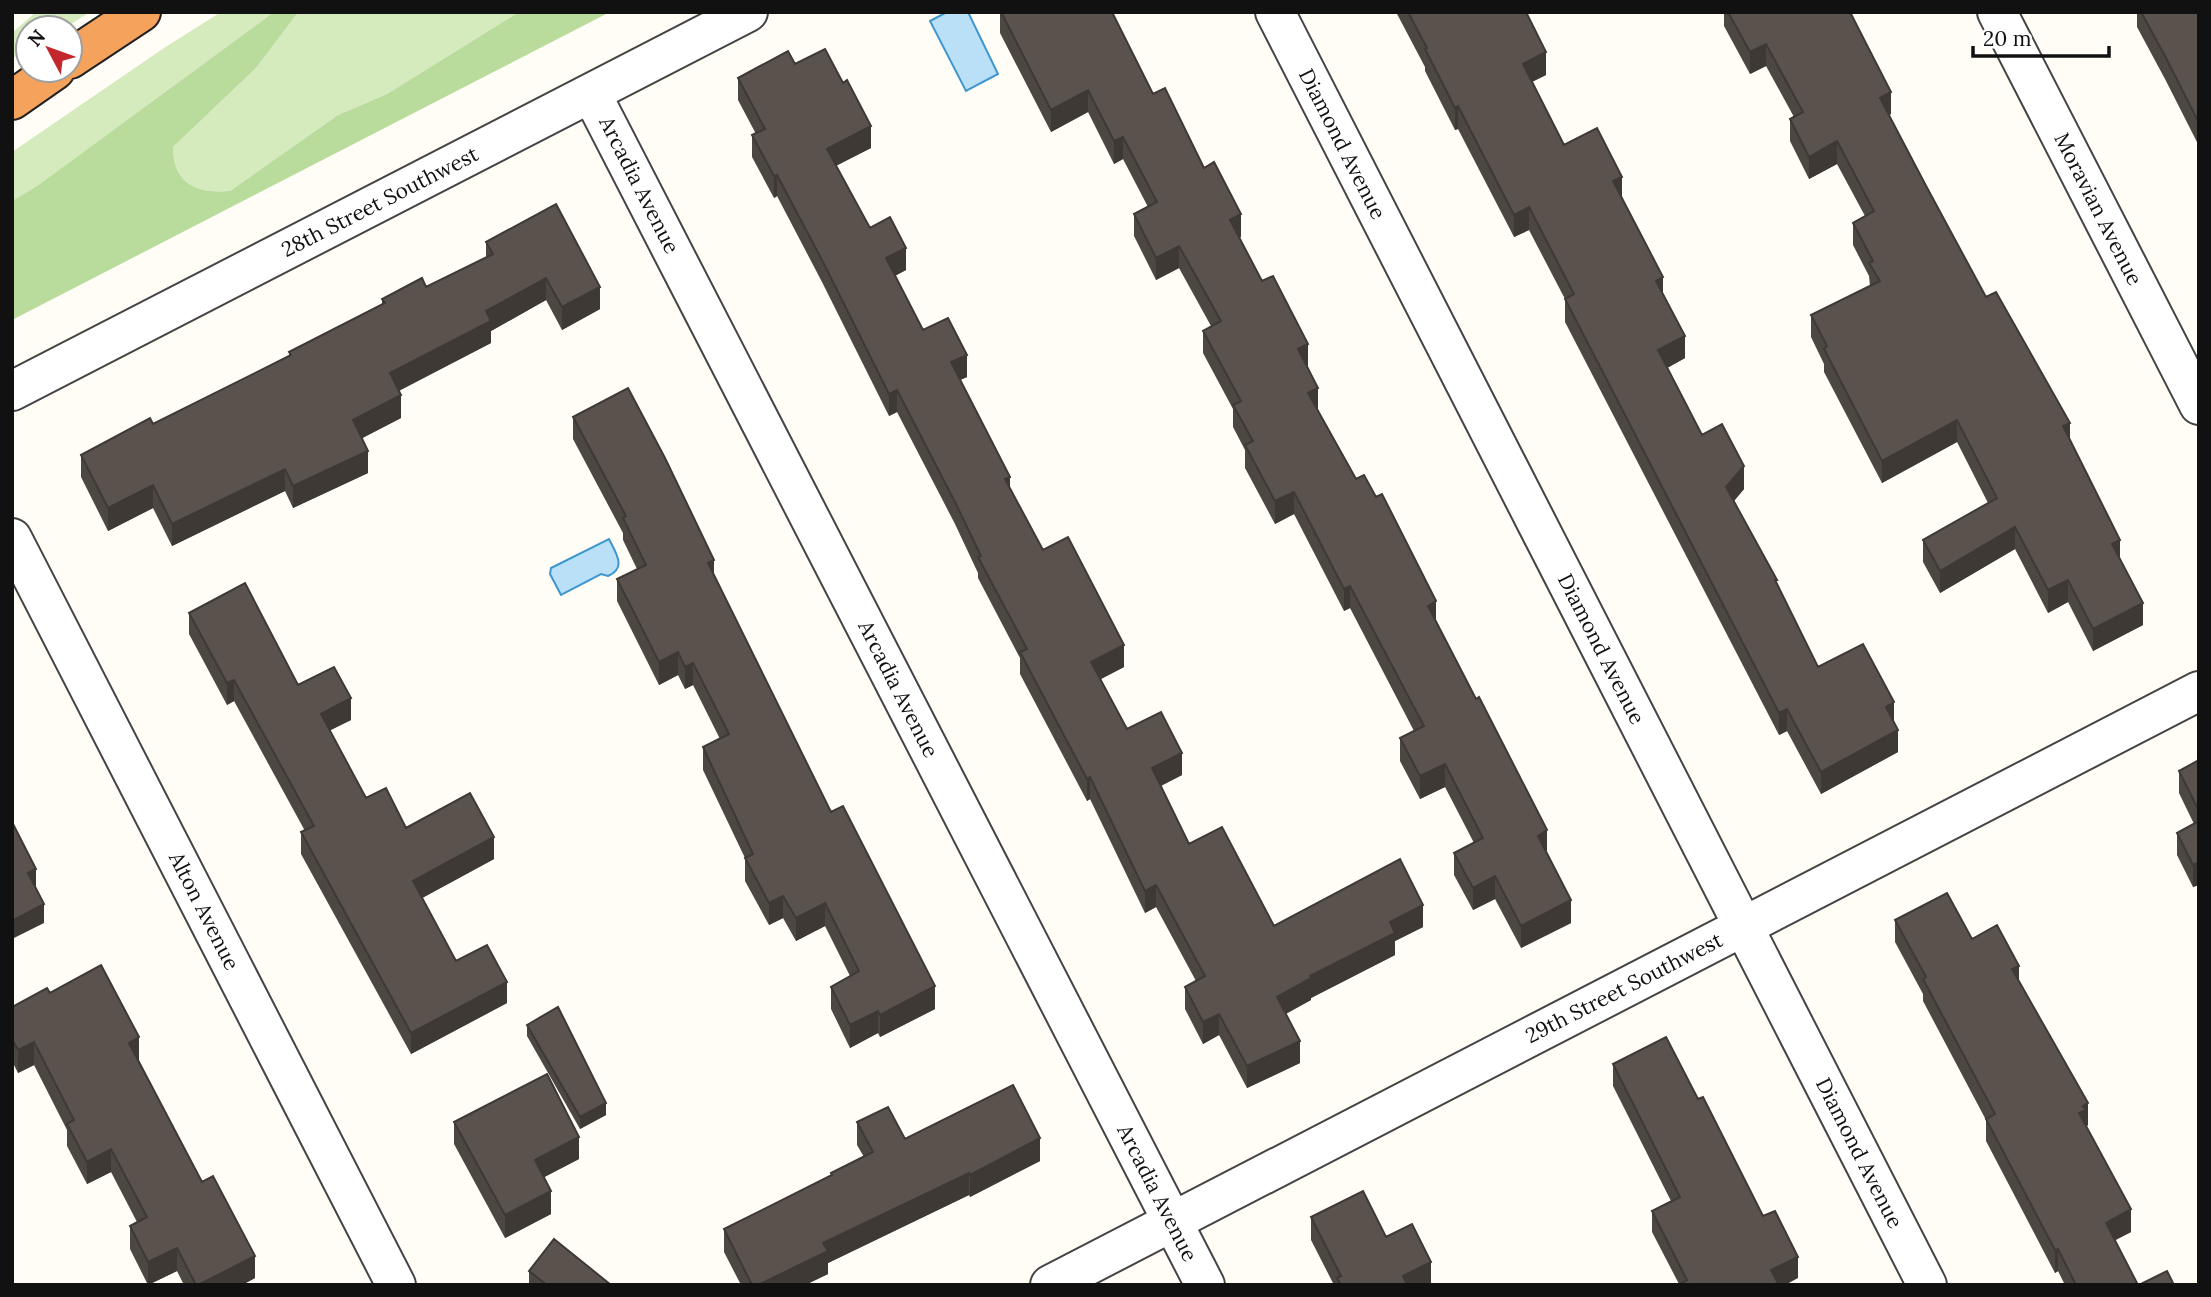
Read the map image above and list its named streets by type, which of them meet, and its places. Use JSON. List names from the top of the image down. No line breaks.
{"streets":{"street":["Diamond Avenue","Arcadia Avenue","28th Street Southwest","Moravian Avenue","Alton Avenue","29th Street Southwest"]},"crossings":[["Diamond Avenue","29th Street Southwest"],["Arcadia Avenue","28th Street Southwest"],["Arcadia Avenue","29th Street Southwest"]],"scale_bar":"20 m","north":"top left"}
